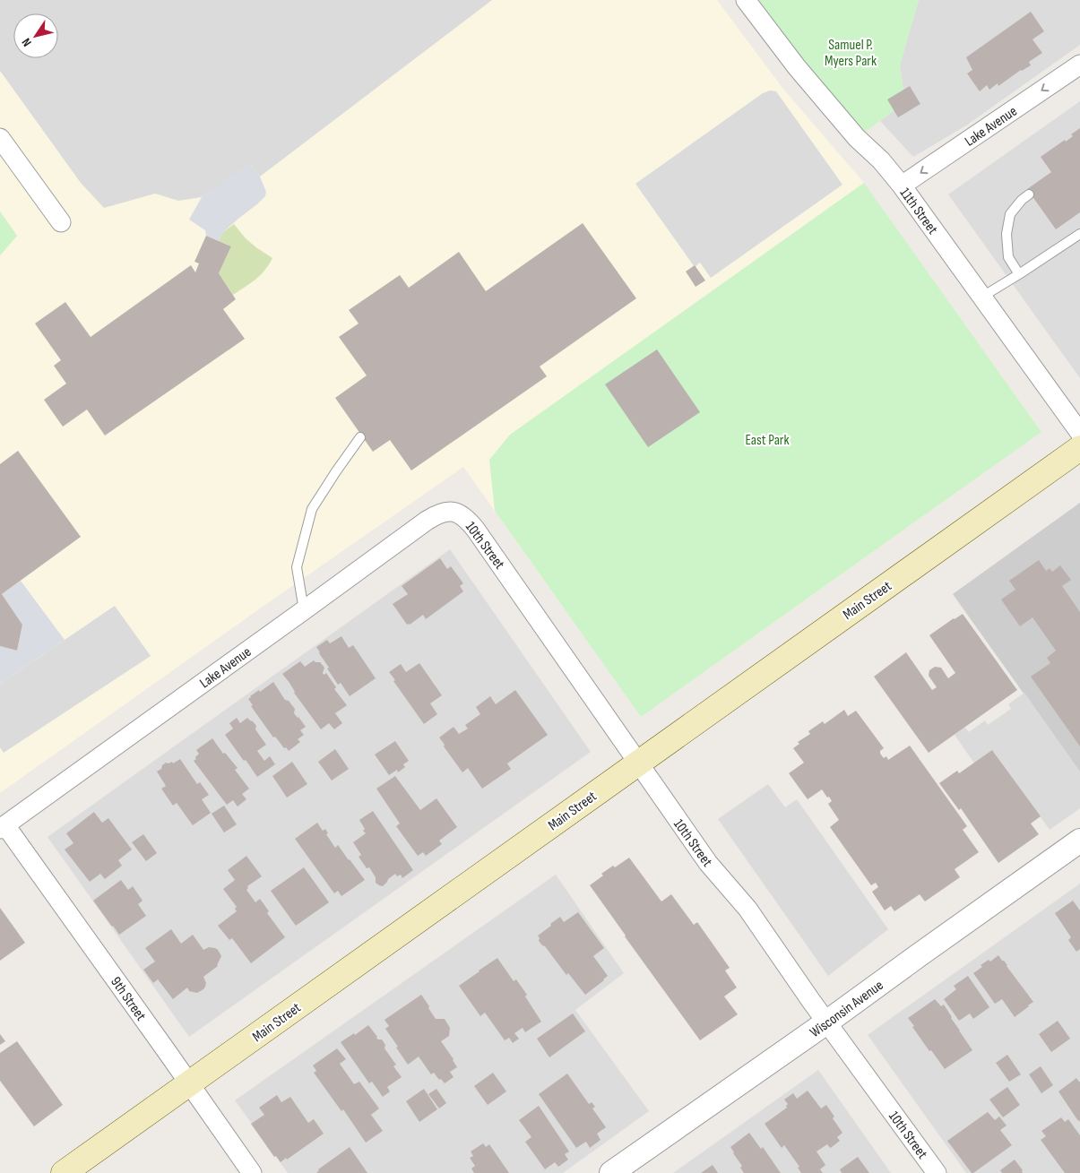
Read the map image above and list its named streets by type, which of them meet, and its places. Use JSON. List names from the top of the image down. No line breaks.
{"streets":{"main road":["Main Street"],"street":["Lake Avenue","11th Street","10th Street","9th Street","Wisconsin Avenue"]},"crossings":[["Lake Avenue","11th Street"],["Lake Avenue","10th Street"],["Lake Avenue","9th Street"],["10th Street","Main Street"],["10th Street","Wisconsin Avenue"],["Main Street","9th Street"]],"parks":["Samuel P. Myers Park","East Park"],"north":"bottom left"}
